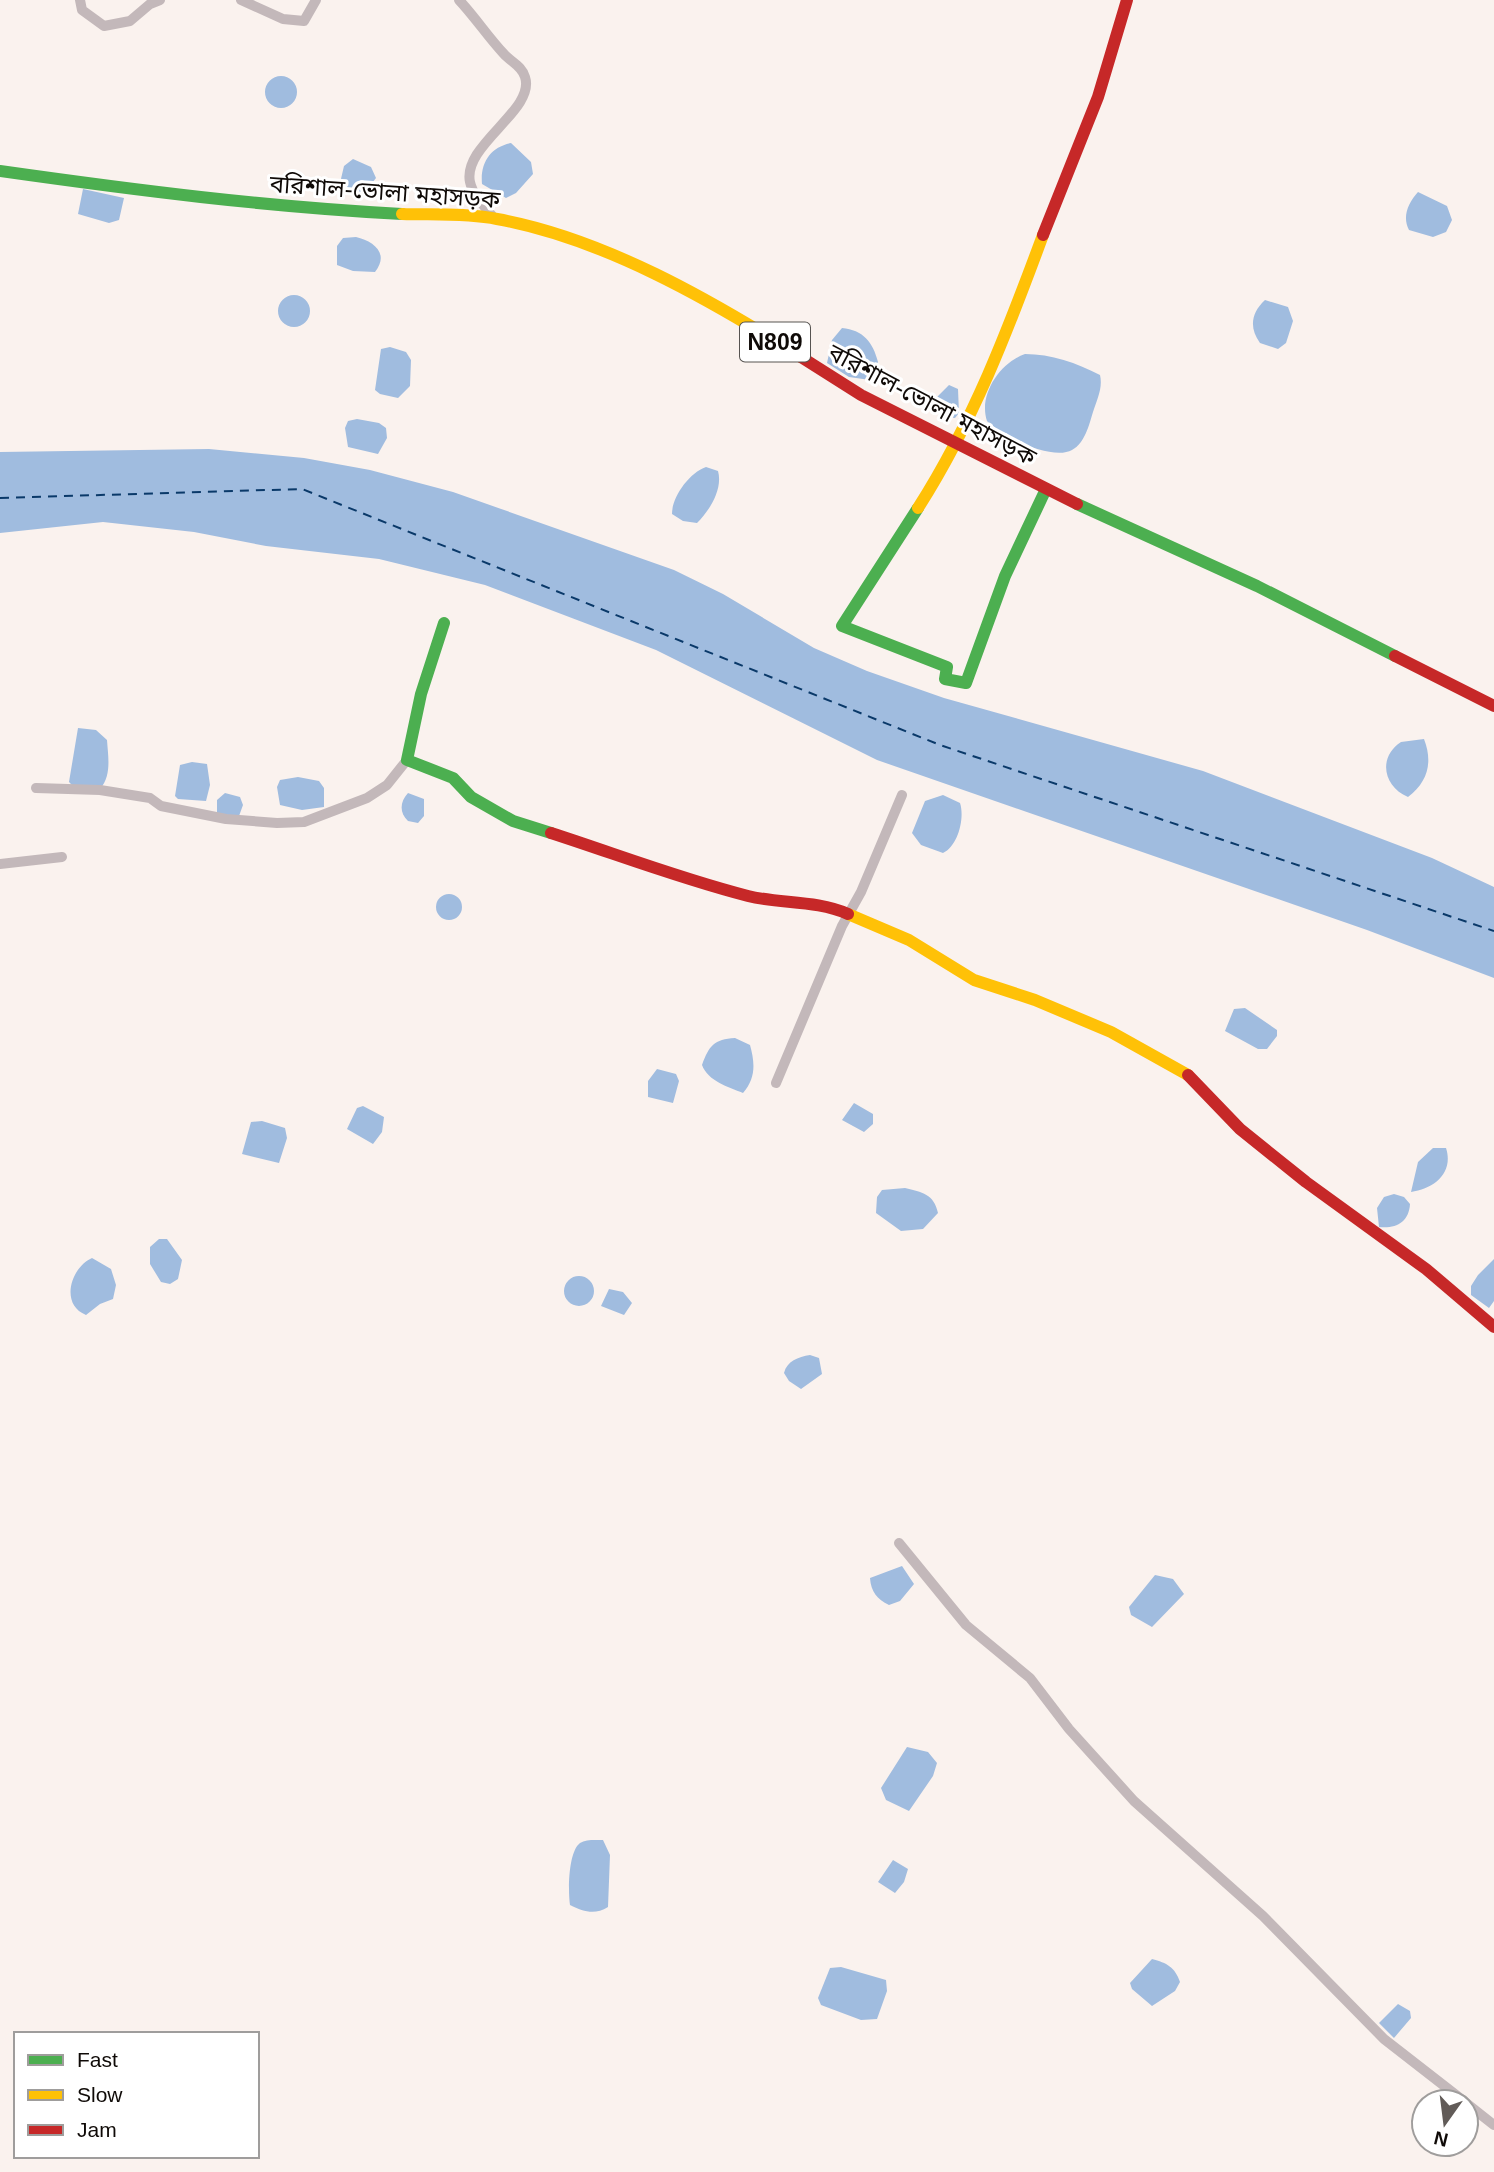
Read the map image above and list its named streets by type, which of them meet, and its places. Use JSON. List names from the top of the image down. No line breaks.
{"streets":{"main road":["বরিশাল-ভোলা মহাসড়ক","N809"]},"legend":["Fast","Slow","Jam"],"north":"bottom"}
